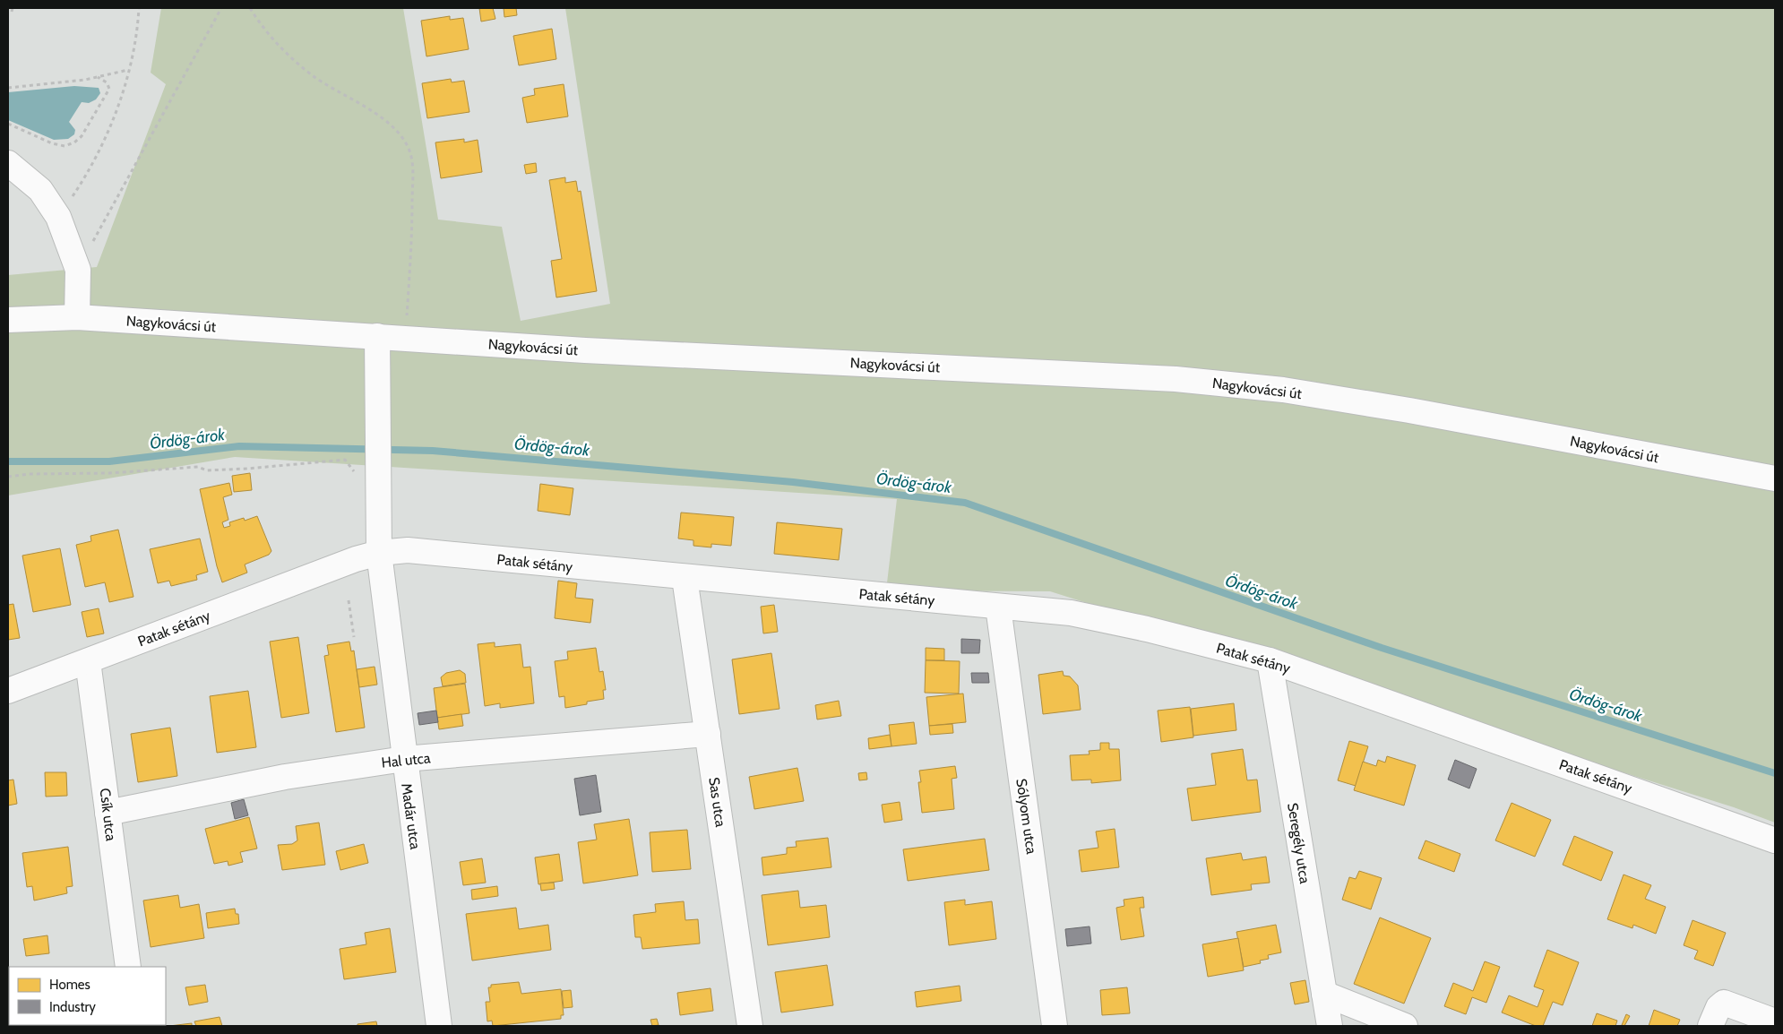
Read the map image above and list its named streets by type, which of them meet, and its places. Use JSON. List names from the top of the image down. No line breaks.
{"streets":{"street":["Nagykovácsi út","Patak sétány","Hal utca","Sas utca","Csík utca","Madár utca","Sólyom utca","Seregély utca"]},"crossings":[["Nagykovácsi út","Madár utca"],["Patak sétány","Sas utca"],["Patak sétány","Csík utca"],["Patak sétány","Madár utca"],["Patak sétány","Sólyom utca"],["Patak sétány","Seregély utca"],["Hal utca","Sas utca"],["Hal utca","Csík utca"],["Hal utca","Madár utca"]],"water":["Ördög-árok"],"legend":["Homes","Industry"]}
